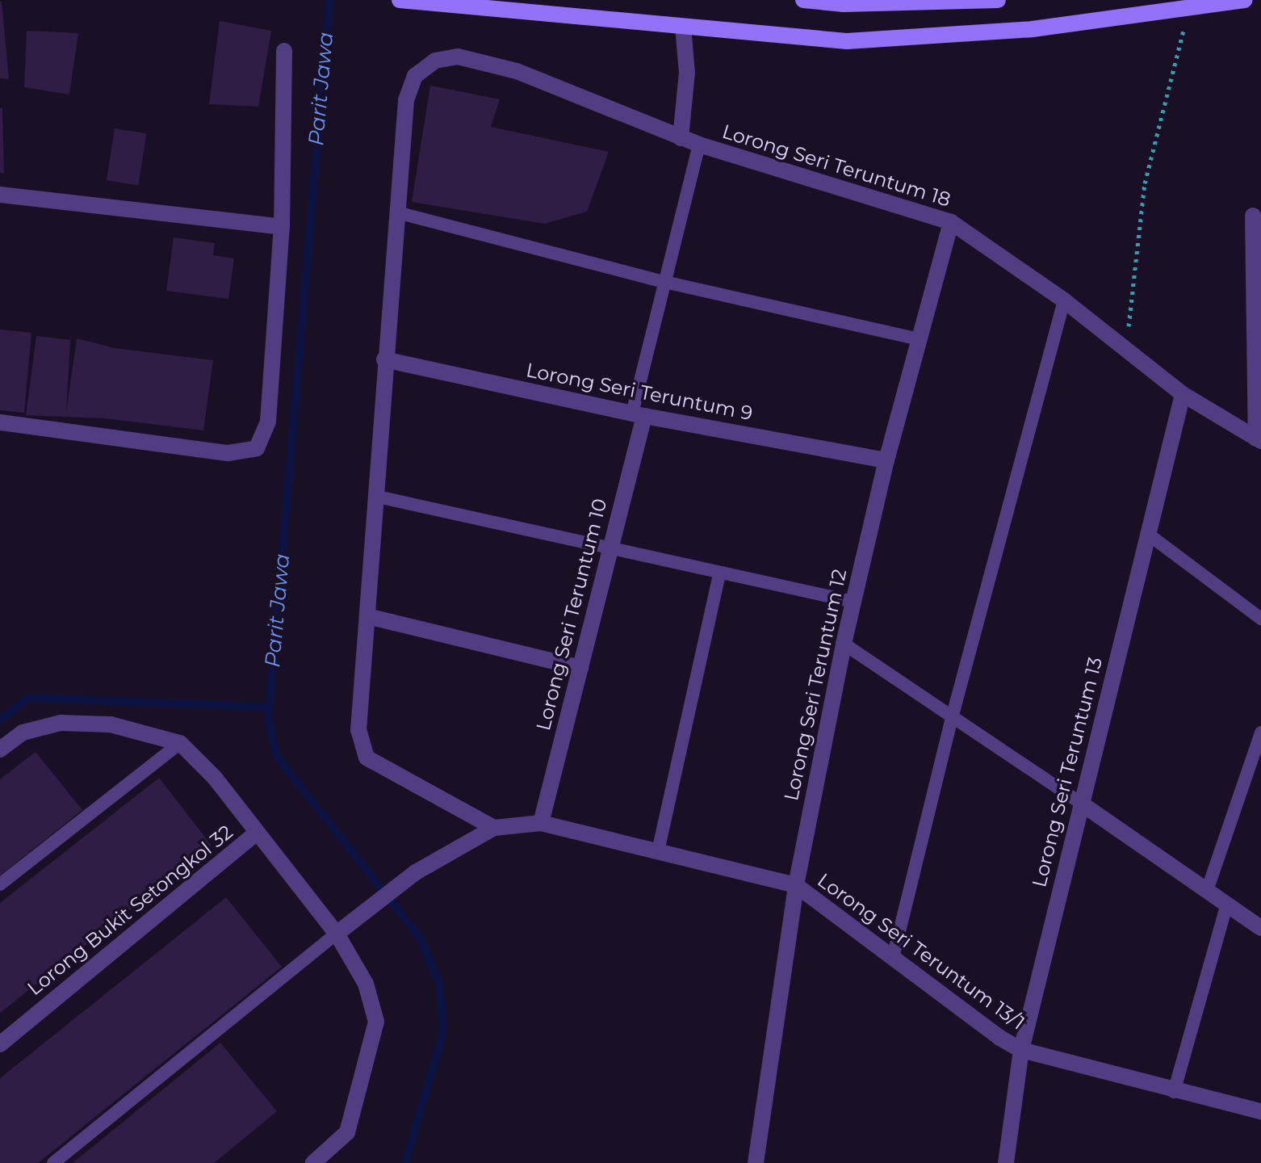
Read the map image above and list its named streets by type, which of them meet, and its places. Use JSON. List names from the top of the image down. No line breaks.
{"streets":{"street":["Lorong Seri Teruntum 18","Lorong Seri Teruntum 9","Lorong Seri Teruntum 10","Lorong Seri Teruntum 12","Lorong Seri Teruntum 13","Lorong Bukit Setongkol 32","Lorong Seri Teruntum 13/1"]},"crossings":[["Lorong Seri Teruntum 18","Lorong Seri Teruntum 12"],["Lorong Seri Teruntum 18","Lorong Seri Teruntum 13"],["Lorong Seri Teruntum 9","Lorong Seri Teruntum 10"],["Lorong Seri Teruntum 9","Lorong Seri Teruntum 12"],["Lorong Seri Teruntum 12","Lorong Seri Teruntum 13/1"],["Lorong Seri Teruntum 13","Lorong Seri Teruntum 13/1"]],"water":["Parit Jawa"]}
